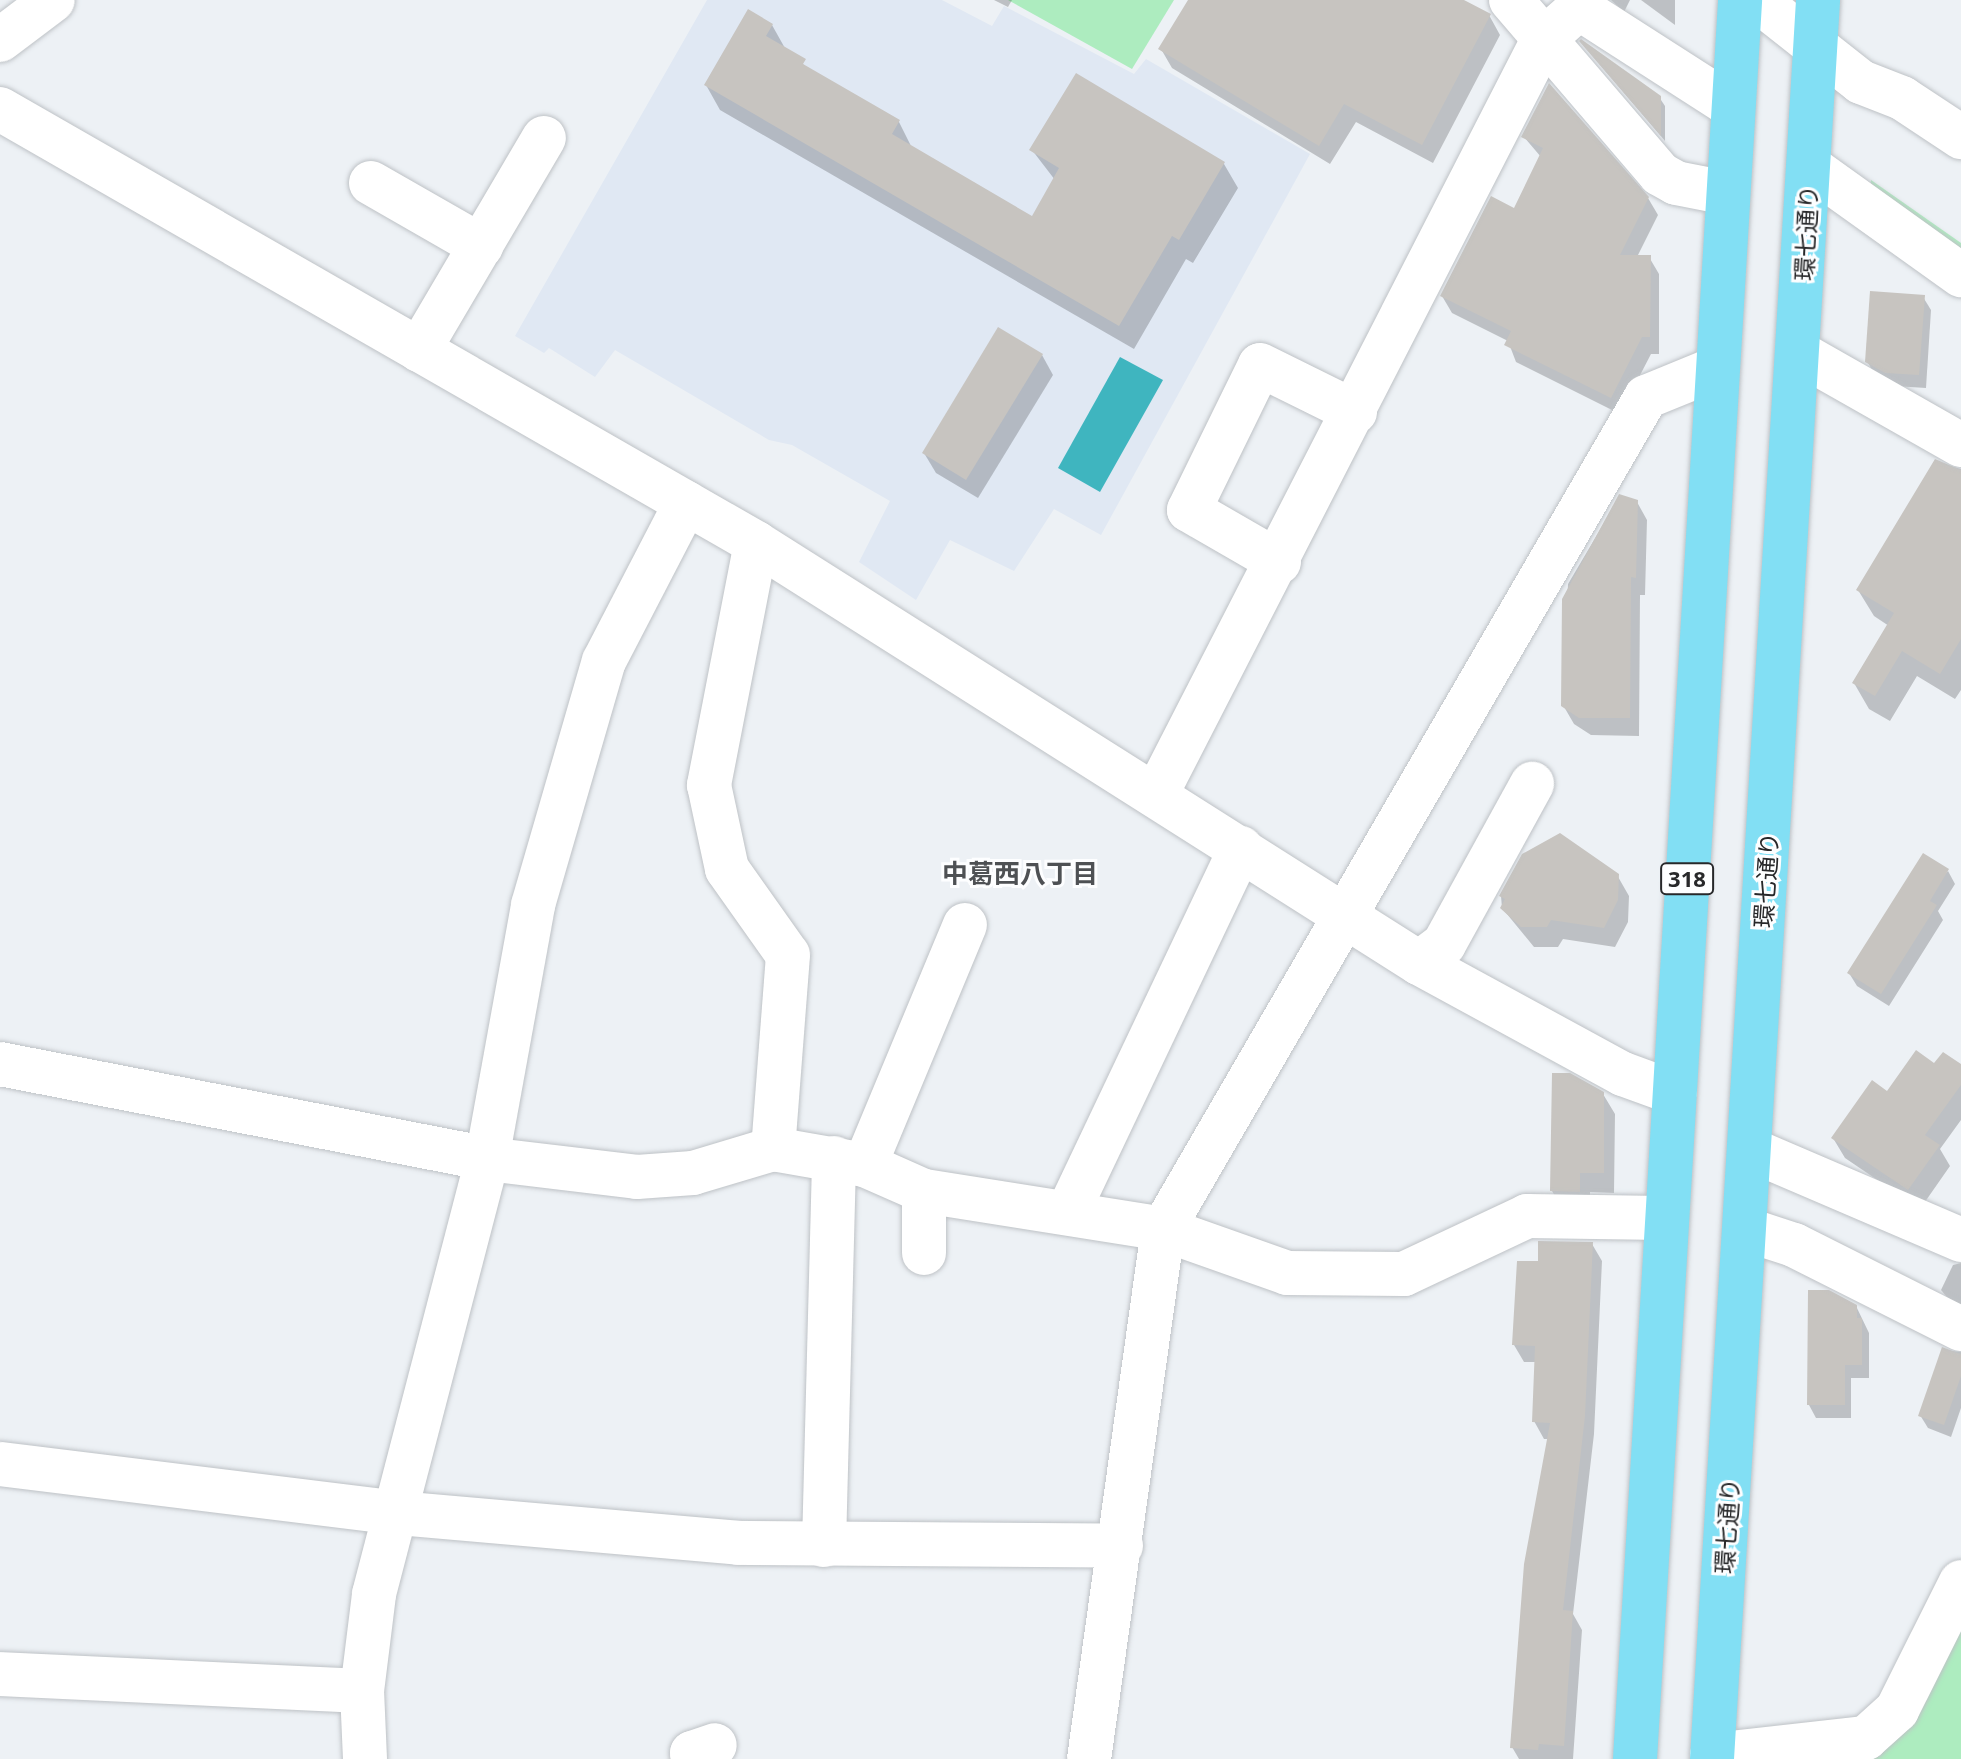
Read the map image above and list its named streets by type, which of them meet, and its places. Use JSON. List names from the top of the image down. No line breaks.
{"streets":{"main road":["環七通り","318"]},"districts":["中葛西八丁目"]}
